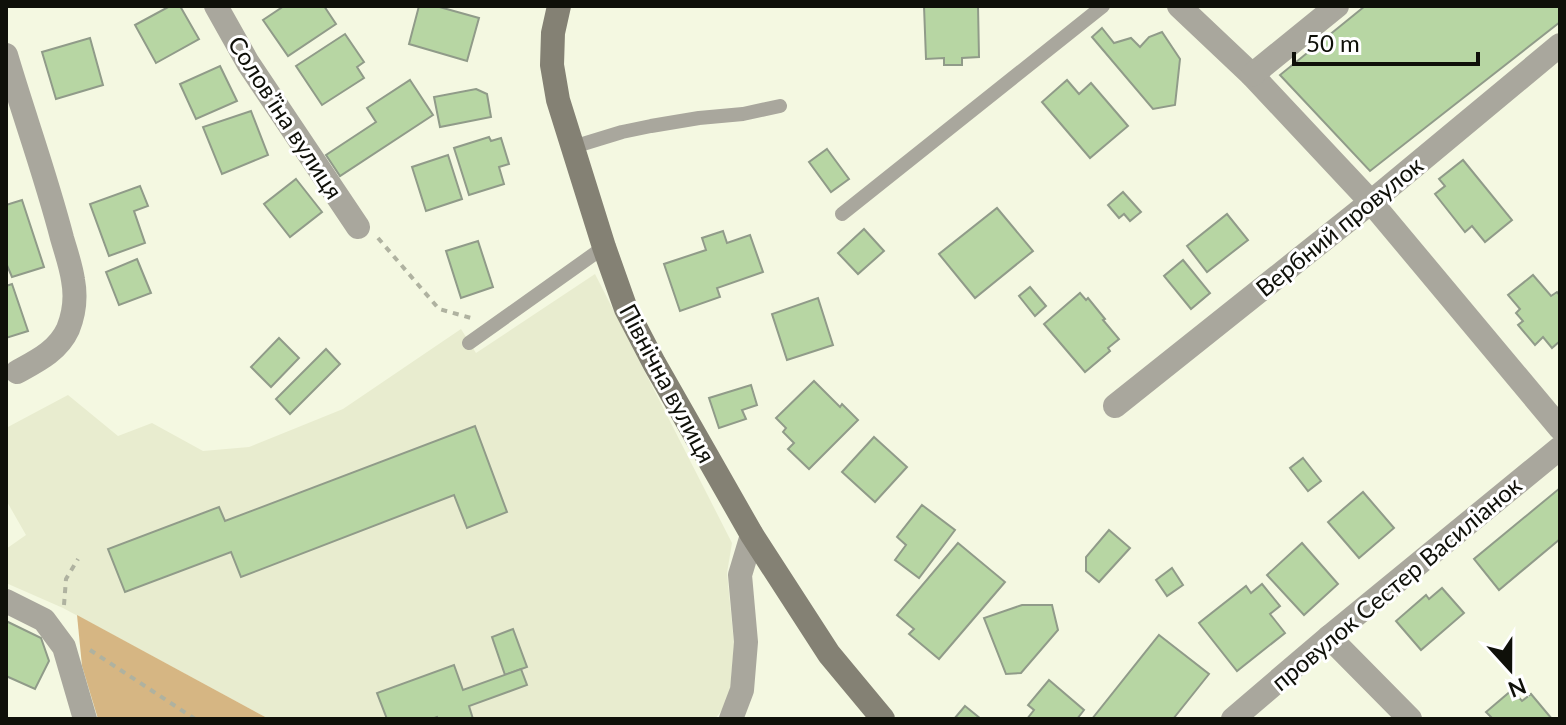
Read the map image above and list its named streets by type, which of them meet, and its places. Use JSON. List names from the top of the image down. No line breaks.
{"streets":{"street":["Соловʼїна вулиця","Вербний провулок","Північна вулиця","провулок Сестер Василіанок"]},"scale_bar":"50 m","north":"bottom"}
